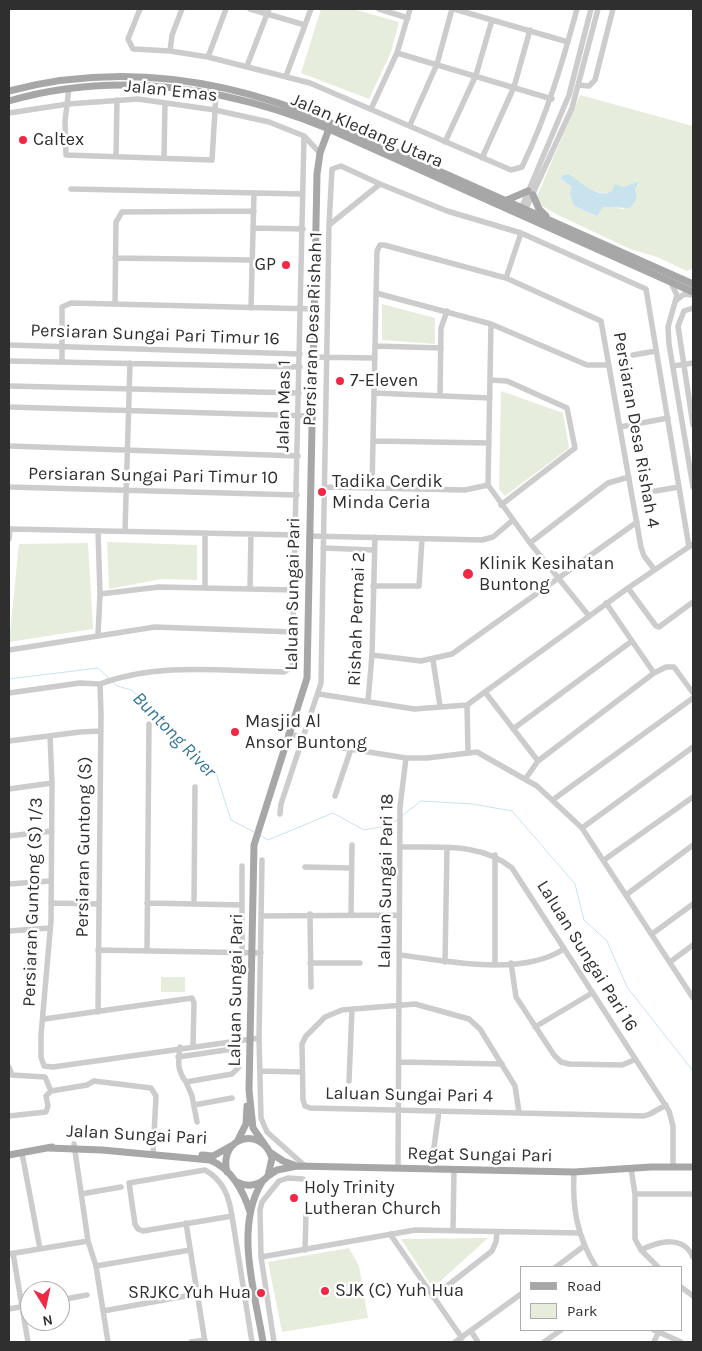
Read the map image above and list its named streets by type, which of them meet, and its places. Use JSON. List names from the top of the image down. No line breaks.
{"streets":{"main road":["Jalan Kledang Utara","Laluan Sungai Pari","Jalan Sungai Pari","Regat Sungai Pari"],"street":["Jalan Emas","Persiaran Desa Rishah 1","Persiaran Sungai Pari Timur 16","Jalan Mas 1","Persiaran Desa Rishah 4","Persiaran Sungai Pari Timur 10","Rishah Permai 2","Persiaran Guntong (S)","Laluan Sungai Pari 18","Persiaran Guntong (S) 1/3","Laluan Sungai Pari 16","Laluan Sungai Pari 4"]},"crossings":[["Jalan Emas","Jalan Mas 1"],["Jalan Emas","Laluan Sungai Pari"],["Jalan Kledang Utara","Laluan Sungai Pari"],["Persiaran Sungai Pari Timur 16","Jalan Mas 1"],["Jalan Mas 1","Persiaran Sungai Pari Timur 10"],["Jalan Mas 1","Persiaran Guntong (S)"],["Laluan Sungai Pari","Jalan Sungai Pari"],["Laluan Sungai Pari","Regat Sungai Pari"],["Laluan Sungai Pari 18","Laluan Sungai Pari 16"],["Laluan Sungai Pari 18","Laluan Sungai Pari 4"],["Laluan Sungai Pari 18","Regat Sungai Pari"],["Laluan Sungai Pari 16","Laluan Sungai Pari 4"],["Laluan Sungai Pari 16","Regat Sungai Pari"],["Jalan Sungai Pari","Regat Sungai Pari"]],"water":["Buntong River"],"places":["Caltex","GP","7-Eleven","Tadika Cerdik Minda Ceria","Klinik Kesihatan Buntong","Masjid Al Ansor Buntong","Holy Trinity Lutheran Church","SJK (C) Yuh Hua","SRJKC Yuh Hua"],"legend":["Road","Park"],"north":"bottom"}
